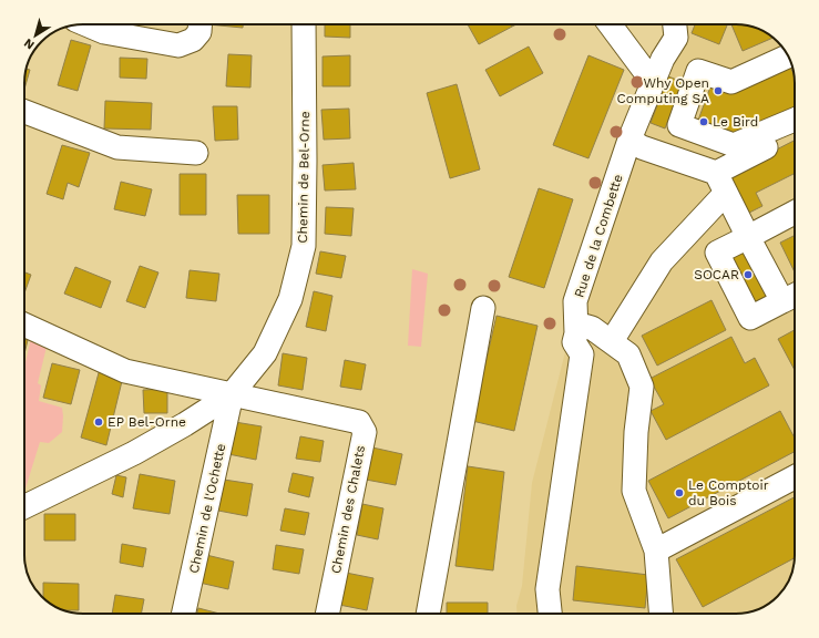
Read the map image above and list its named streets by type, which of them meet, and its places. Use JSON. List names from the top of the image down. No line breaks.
{"streets":{"street":["Chemin de Bel-Orne","Rue de la Combette","Chemin de l'Ochette","Chemin des Chalets"]},"crossings":[["Chemin de Bel-Orne","Chemin de l'Ochette"],["Chemin de Bel-Orne","Chemin des Chalets"],["Chemin de l'Ochette","Chemin des Chalets"]],"places":["Why Open Computing SA","Le Bird","SOCAR","EP Bel-Orne","Le Comptoir du Bois"],"north":"bottom left"}
